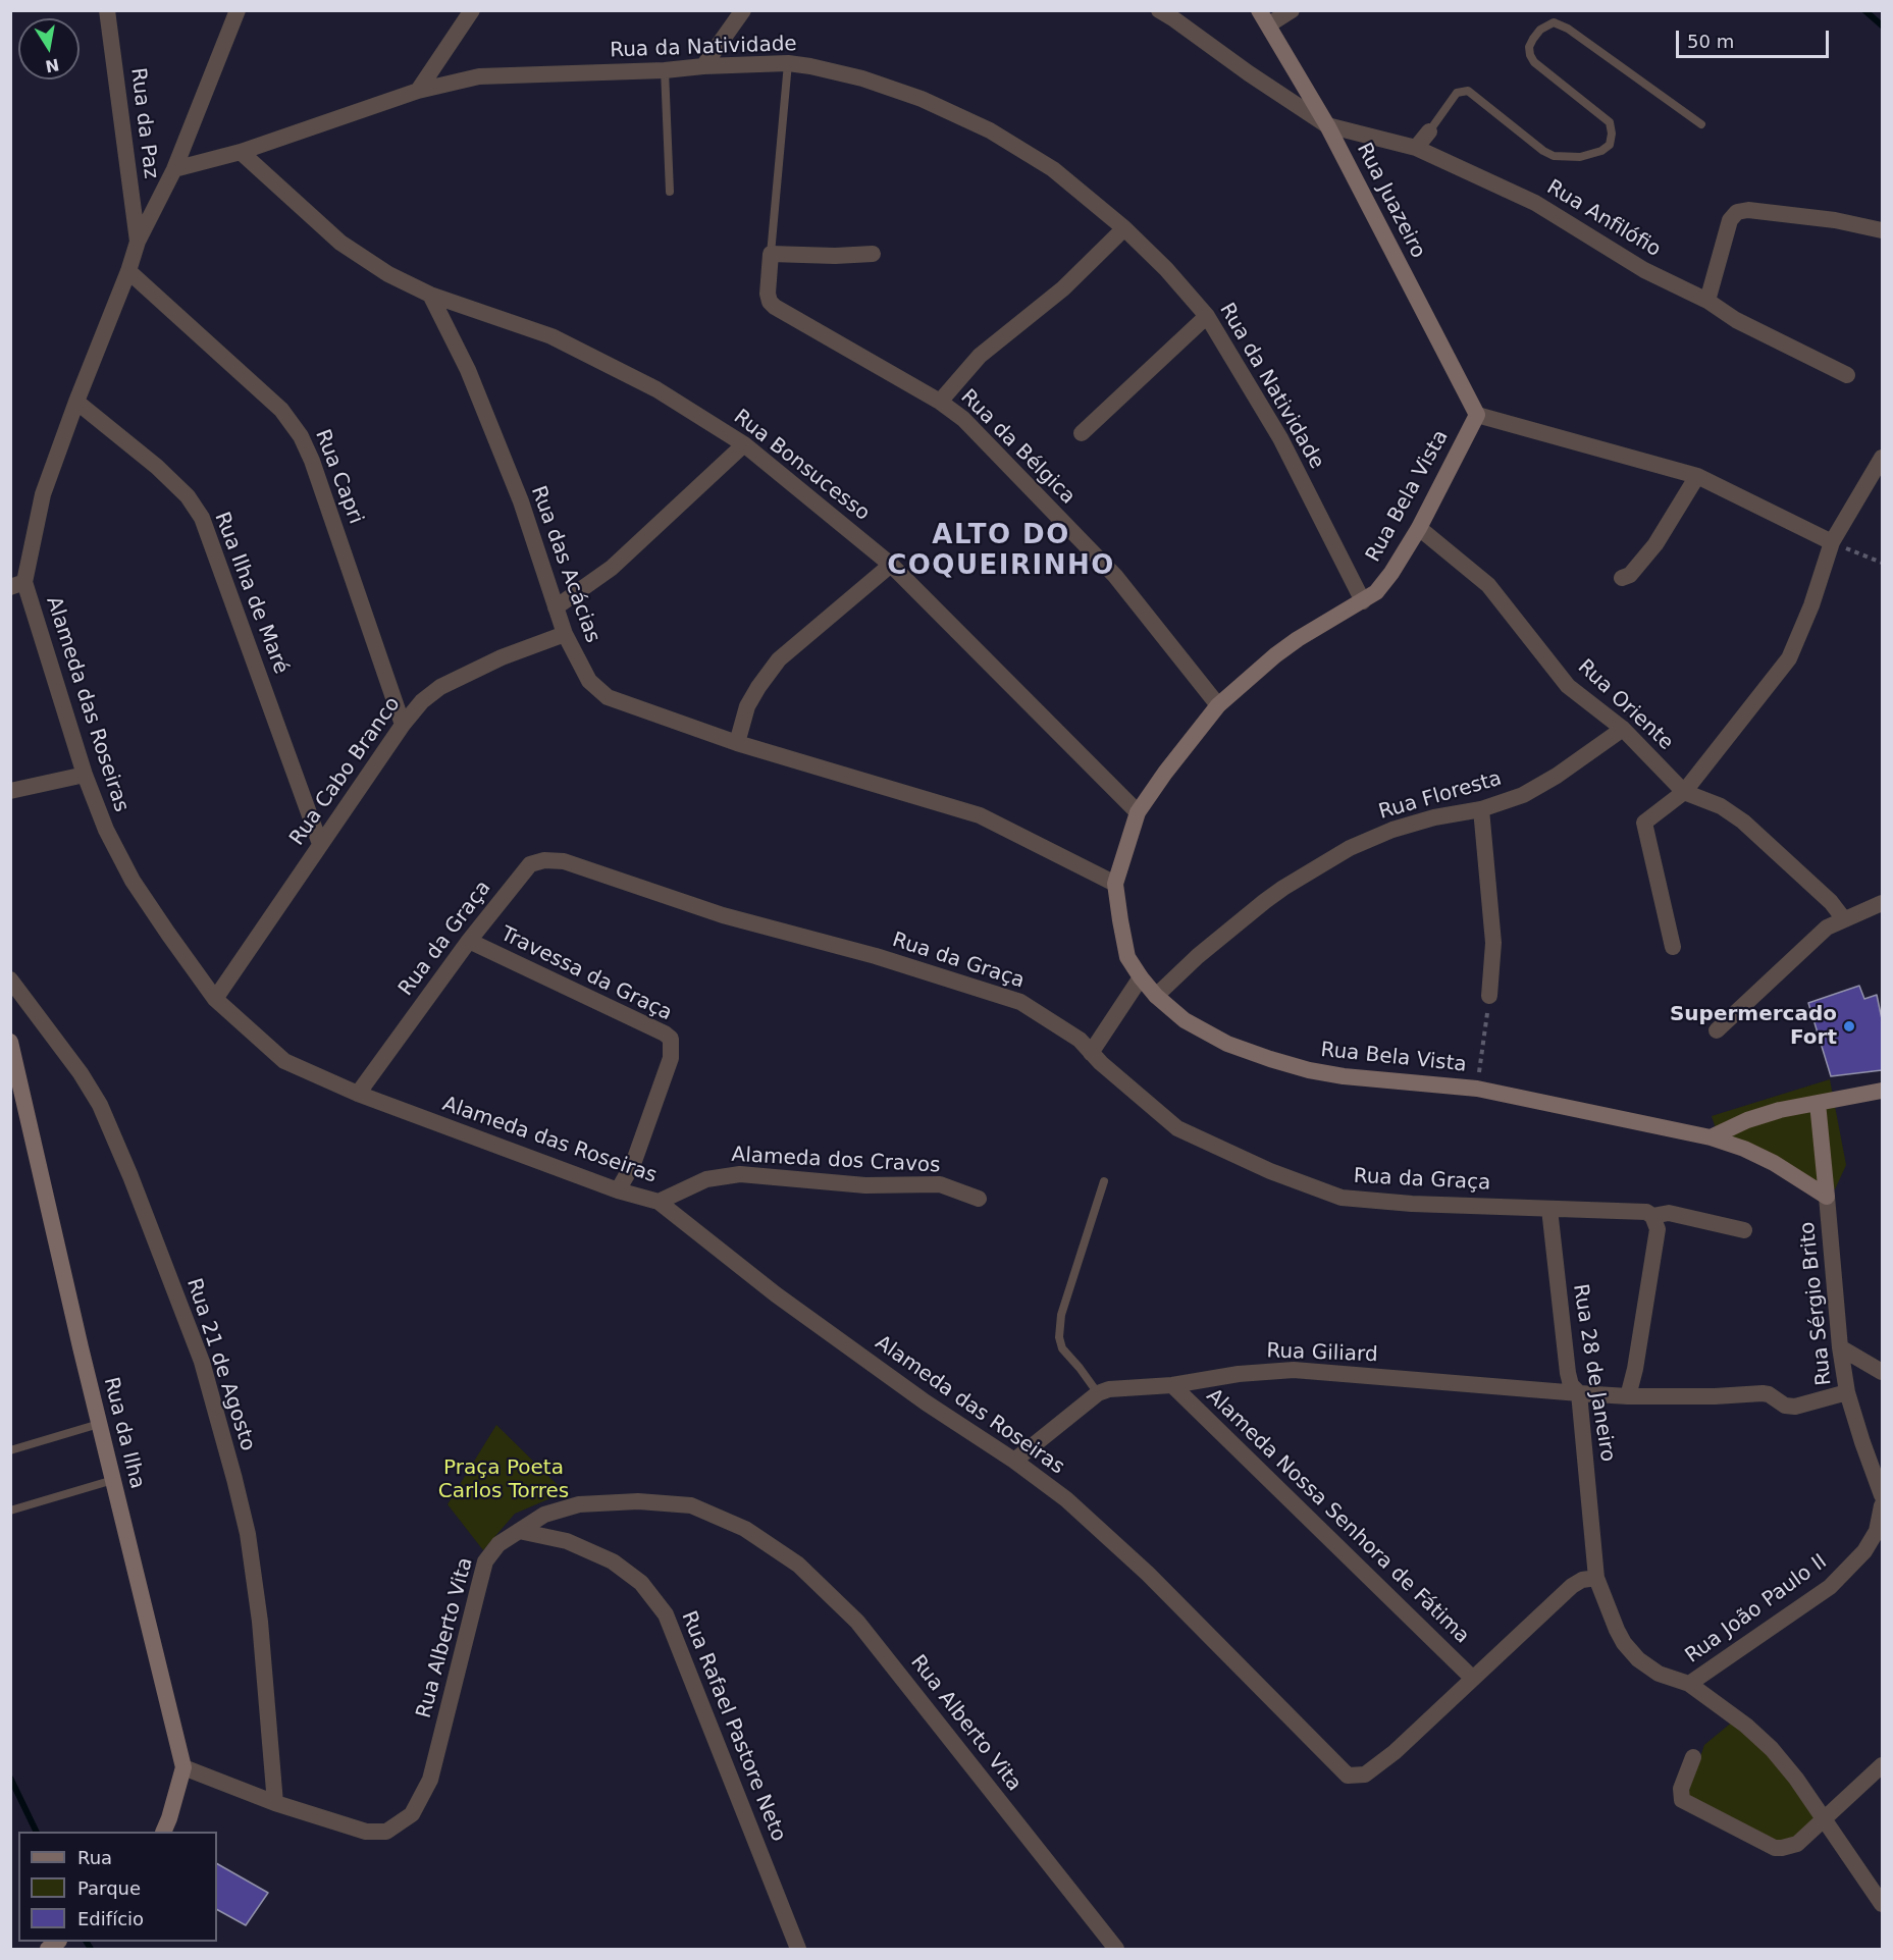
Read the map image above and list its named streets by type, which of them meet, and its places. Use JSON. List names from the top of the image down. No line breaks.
{"streets":{"main road":["Rua Juazeiro","Rua Bela Vista","Rua Sérgio Brito","Rua da Ilha"],"street":["Rua da Natividade","Rua da Paz","Rua Anfilófio","Rua da Bélgica","Rua Bonsucesso","Rua Capri","Rua das Acácias","Rua Ilha de Maré","Alameda das Roseiras","Rua Oriente","Rua Cabo Branco","Rua Floresta","Rua da Graça","Travessa da Graça","Alameda dos Cravos","Rua Giliard","Rua 21 de Agosto","Rua 28 de Janeiro","Alameda Nossa Senhora de Fátima","Rua João Paulo II","Rua Alberto Vita","Rua Rafael Pastore Neto"]},"crossings":[["Rua da Natividade","Rua Bela Vista"],["Rua Juazeiro","Rua Anfilófio"],["Rua Juazeiro","Rua Bela Vista"],["Rua da Bélgica","Rua Bela Vista"],["Rua Bonsucesso","Rua Bela Vista"],["Rua Bonsucesso","Rua das Acácias"],["Rua Capri","Rua Cabo Branco"],["Rua Bela Vista","Rua das Acácias"],["Rua Bela Vista","Rua Oriente"],["Rua Bela Vista","Rua Floresta"],["Rua Bela Vista","Rua Sérgio Brito"],["Rua das Acácias","Rua Cabo Branco"],["Rua Ilha de Maré","Rua Cabo Branco"],["Alameda das Roseiras","Rua Cabo Branco"],["Alameda das Roseiras","Rua da Graça"],["Alameda das Roseiras","Travessa da Graça"],["Alameda das Roseiras","Alameda dos Cravos"],["Alameda das Roseiras","Rua Giliard"],["Alameda das Roseiras","Alameda Nossa Senhora de Fátima"],["Rua Oriente","Rua Floresta"],["Rua da Graça","Travessa da Graça"],["Rua da Graça","Rua 28 de Janeiro"],["Rua Sérgio Brito","Rua Giliard"],["Rua Giliard","Rua 28 de Janeiro"],["Rua Giliard","Alameda Nossa Senhora de Fátima"],["Rua 21 de Agosto","Rua Alberto Vita"],["Rua 28 de Janeiro","Rua João Paulo II"],["Rua da Ilha","Rua Alberto Vita"],["Rua Alberto Vita","Rua Rafael Pastore Neto"]],"districts":["ALTO DO COQUEIRINHO"],"parks":["Praça Poeta Carlos Torres"],"places":["Supermercado Fort"],"legend":["Rua","Parque","Edifício"],"scale_bar":"50 m","north":"bottom"}
